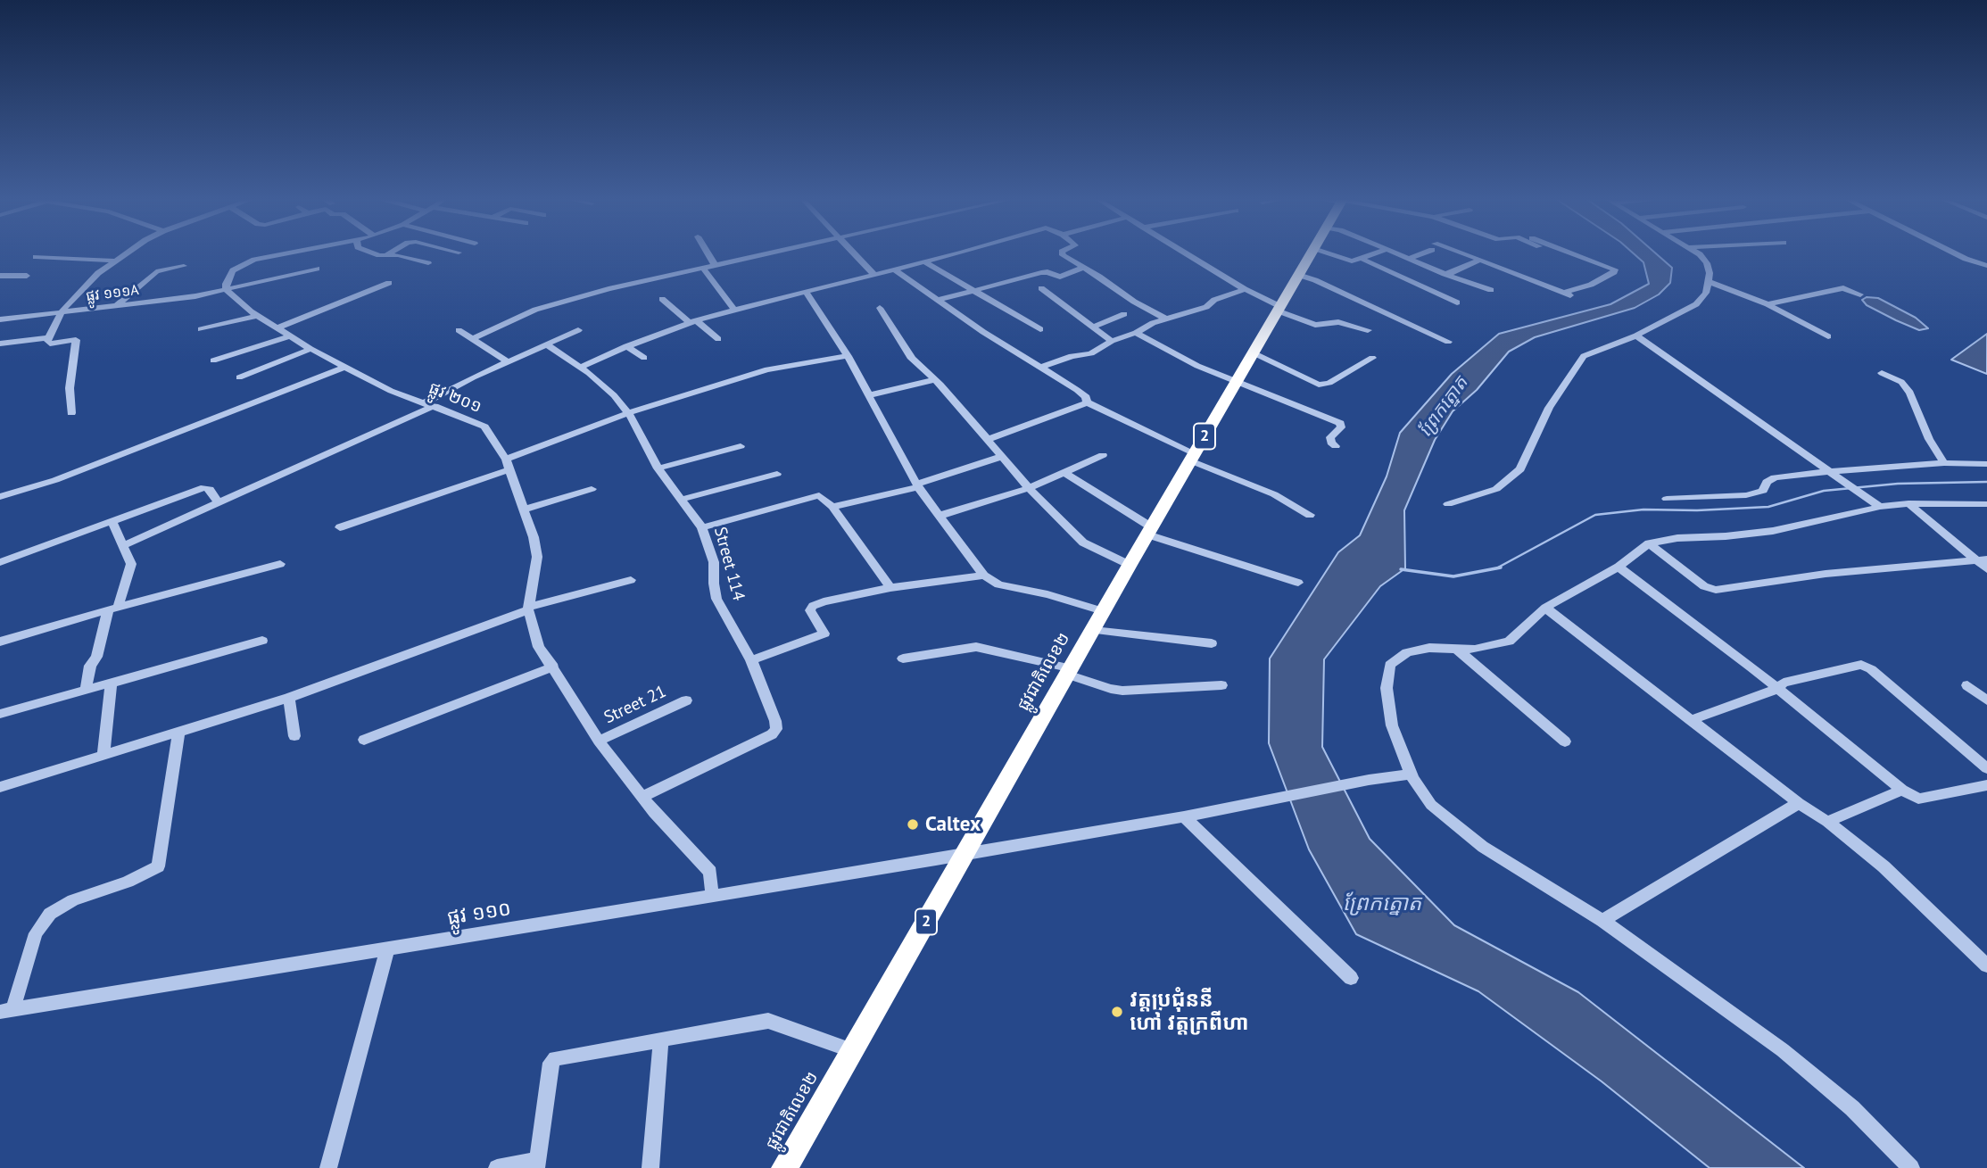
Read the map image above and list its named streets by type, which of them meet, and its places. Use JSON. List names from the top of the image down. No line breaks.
{"streets":{"highway":["2","ផ្លូវជាតិលេខ២"],"street":["ផ្លូវ ១១១A","ផ្លូវ ២០១","Street 114","Street 21","ផ្លូវ ១១០"]},"crossings":[["ផ្លូវ ១១១A","ផ្លូវ ២០១"],["ផ្លូវ ២០១","Street 114"],["ផ្លូវ ២០១","Street 21"],["ផ្លូវ ២០១","ផ្លូវ ១១០"],["ផ្លូវជាតិលេខ២","ផ្លូវ ១១០"]],"water":["ព្រែកត្នោត"],"places":["Caltex","វត្តប្រជុំននី ហៅ វត្តក្រពីហា"]}
